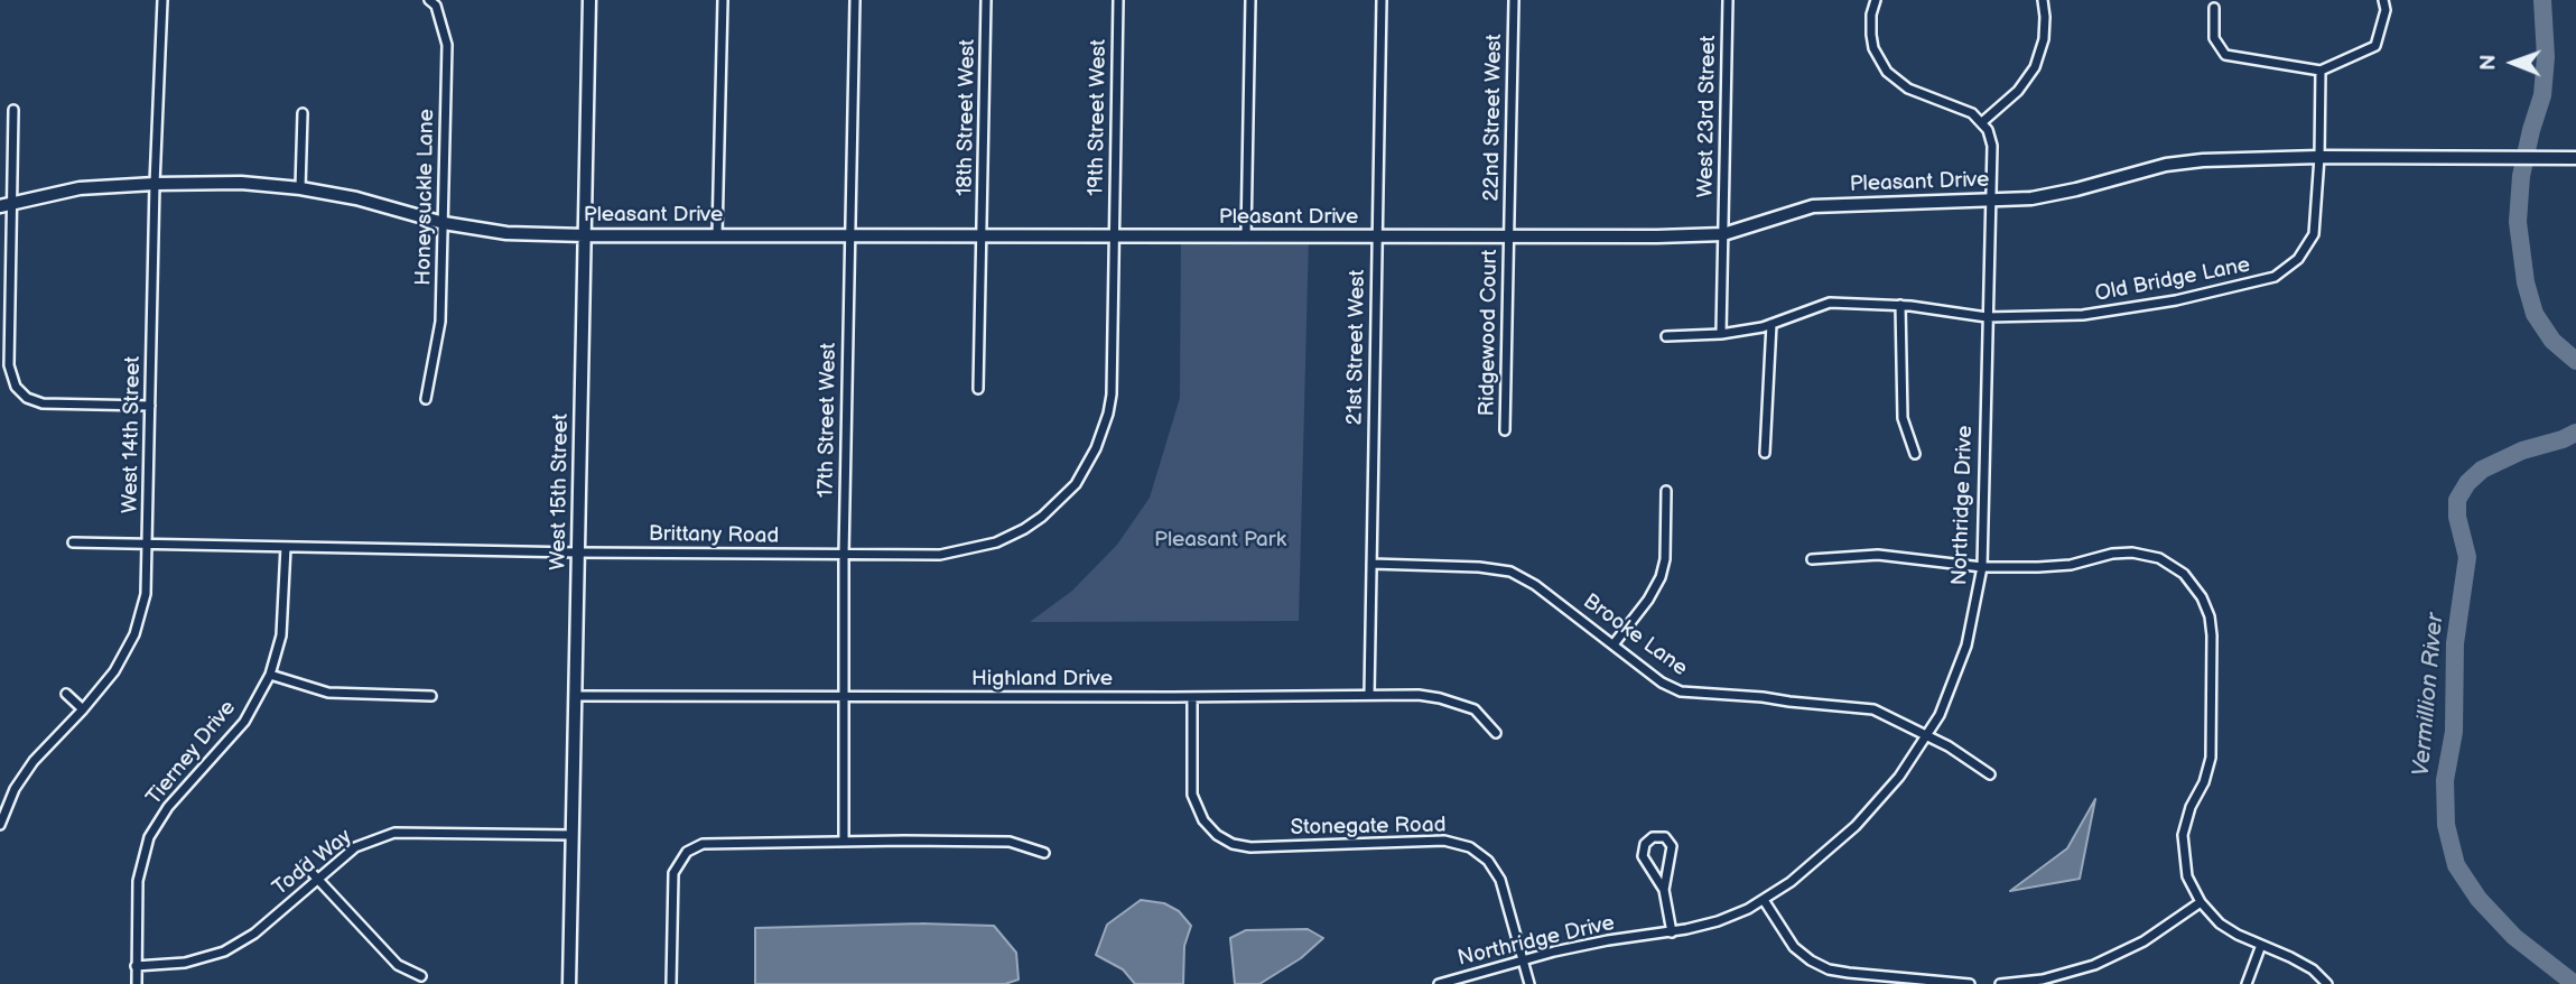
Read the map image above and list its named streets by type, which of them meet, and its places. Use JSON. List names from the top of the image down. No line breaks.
{"streets":{"street":["West 23rd Street","18th Street West","19th Street West","22nd Street West","Pleasant Drive","Honeysuckle Lane","Old Bridge Lane","Ridgewood Court","21st Street West","17th Street West","West 14th Street","West 15th Street","Northridge Drive","Brittany Road","Brooke Lane","Highland Drive","Tierney Drive","Stonegate Road","Todd Way"]},"crossings":[["West 23rd Street","Pleasant Drive"],["West 23rd Street","Old Bridge Lane"],["18th Street West","Pleasant Drive"],["19th Street West","Pleasant Drive"],["19th Street West","Brittany Road"],["22nd Street West","Pleasant Drive"],["22nd Street West","Ridgewood Court"],["Pleasant Drive","Honeysuckle Lane"],["Pleasant Drive","Old Bridge Lane"],["Pleasant Drive","Ridgewood Court"],["Pleasant Drive","21st Street West"],["Pleasant Drive","17th Street West"],["Pleasant Drive","West 14th Street"],["Pleasant Drive","West 15th Street"],["Pleasant Drive","Northridge Drive"],["Pleasant Drive","Brittany Road"],["Old Bridge Lane","Northridge Drive"],["21st Street West","Brooke Lane"],["21st Street West","Highland Drive"],["17th Street West","Brittany Road"],["17th Street West","Highland Drive"],["West 14th Street","Brittany Road"],["West 15th Street","Brittany Road"],["West 15th Street","Highland Drive"],["West 15th Street","Todd Way"],["Northridge Drive","Brooke Lane"],["Northridge Drive","Stonegate Road"],["Brittany Road","Tierney Drive"],["Highland Drive","Stonegate Road"],["Tierney Drive","Todd Way"]],"water":["Vermillion River"],"parks":["Pleasant Park"],"north":"left"}
